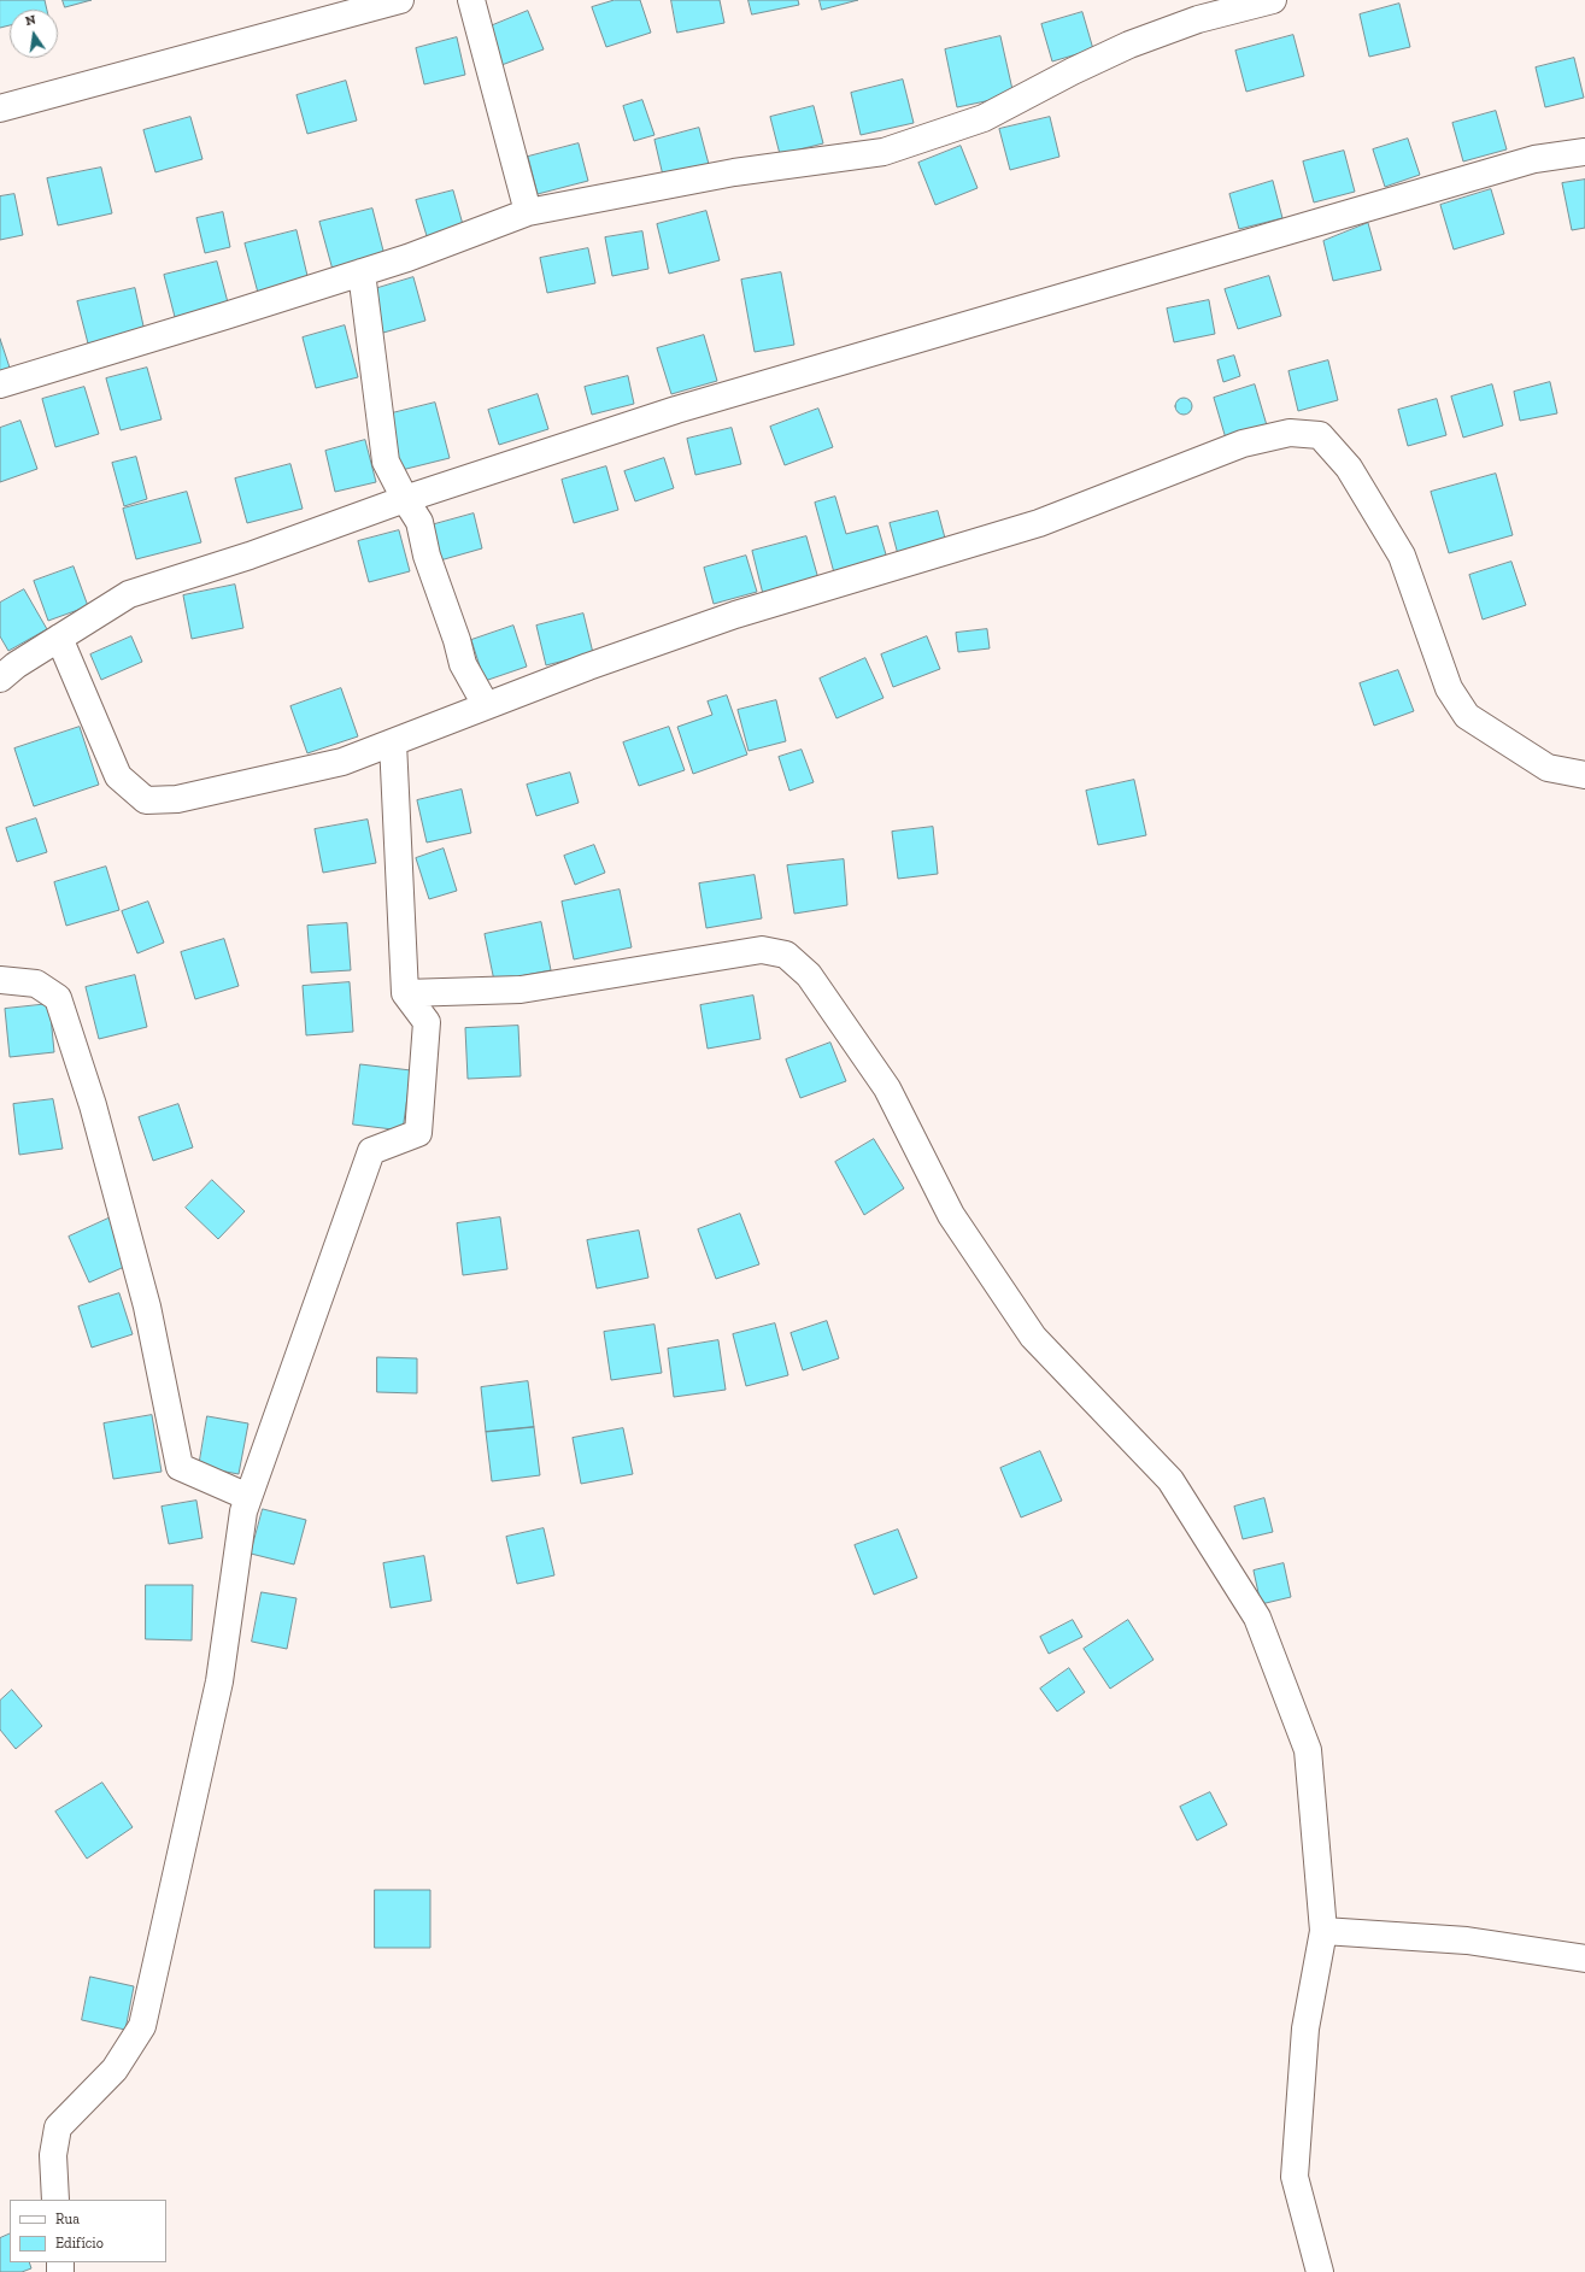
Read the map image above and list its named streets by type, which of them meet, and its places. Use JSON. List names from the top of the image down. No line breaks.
{"legend":["Rua","Edifício"],"north":"top"}
